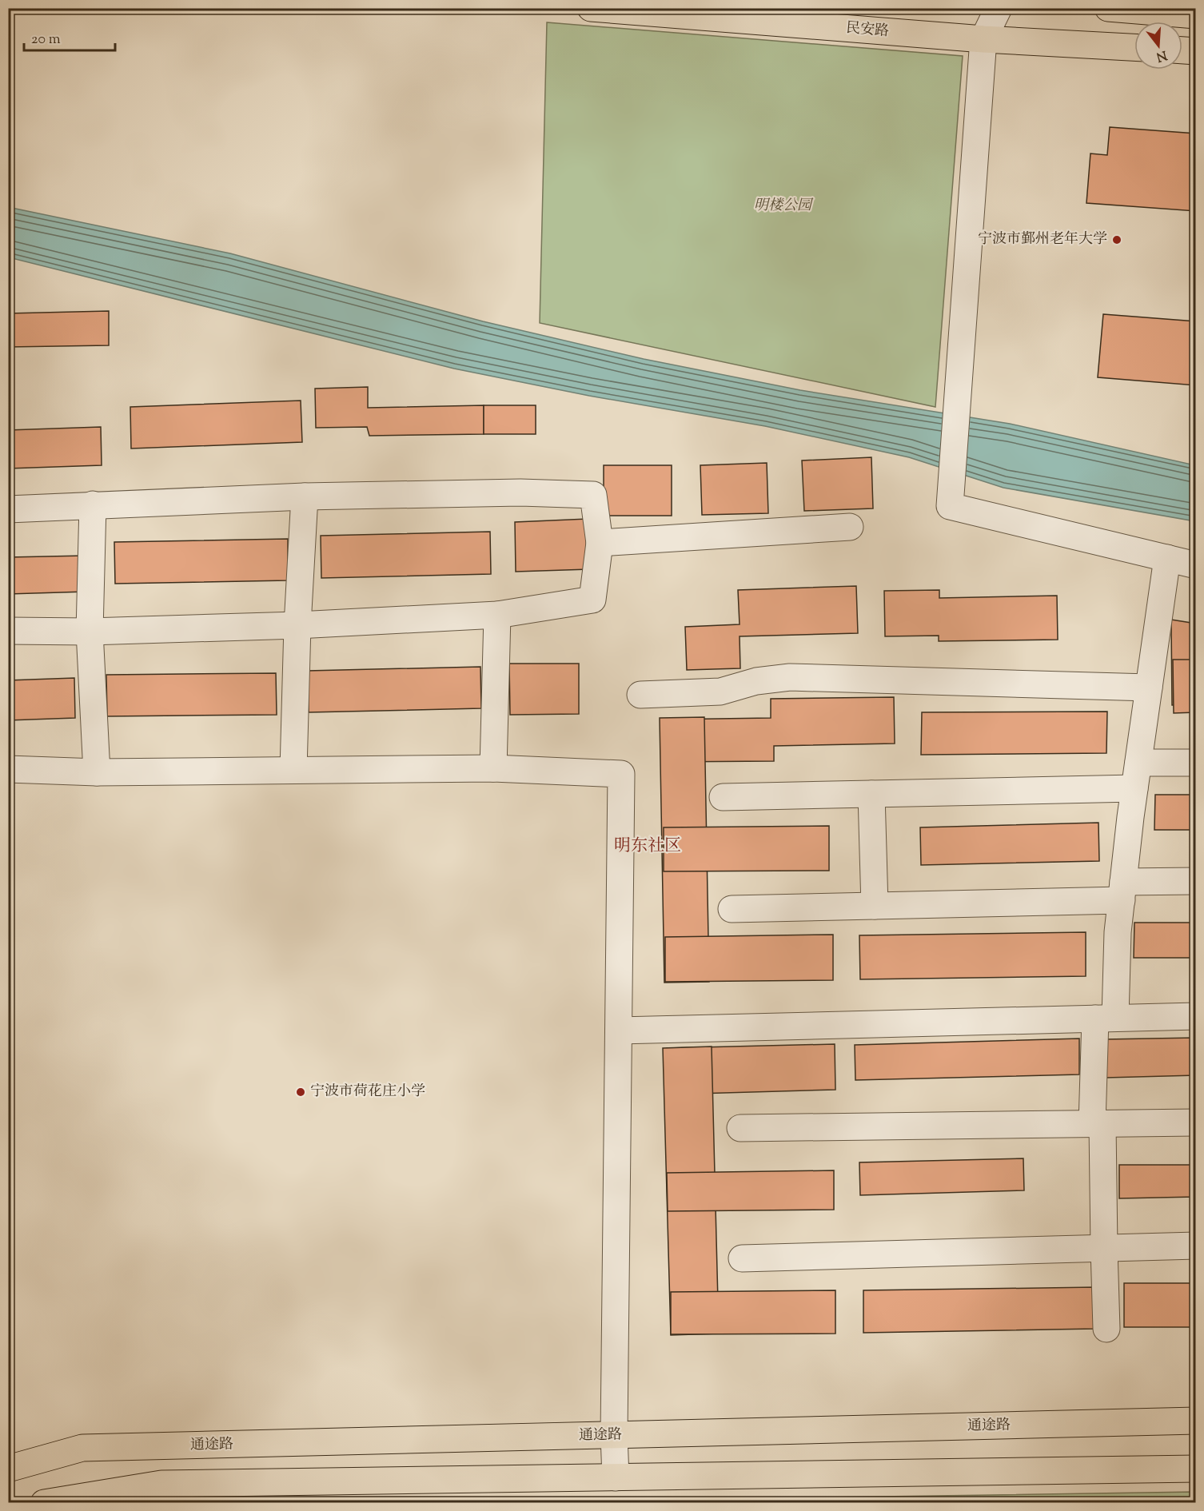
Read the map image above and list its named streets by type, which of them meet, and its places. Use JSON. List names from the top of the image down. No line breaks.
{"streets":{"main road":["民安路","通途路"]},"districts":["明东社区"],"parks":["明楼公园"],"places":["宁波市鄞州老年大学","宁波市荷花庄小学"],"scale_bar":"20 m","north":"bottom"}
